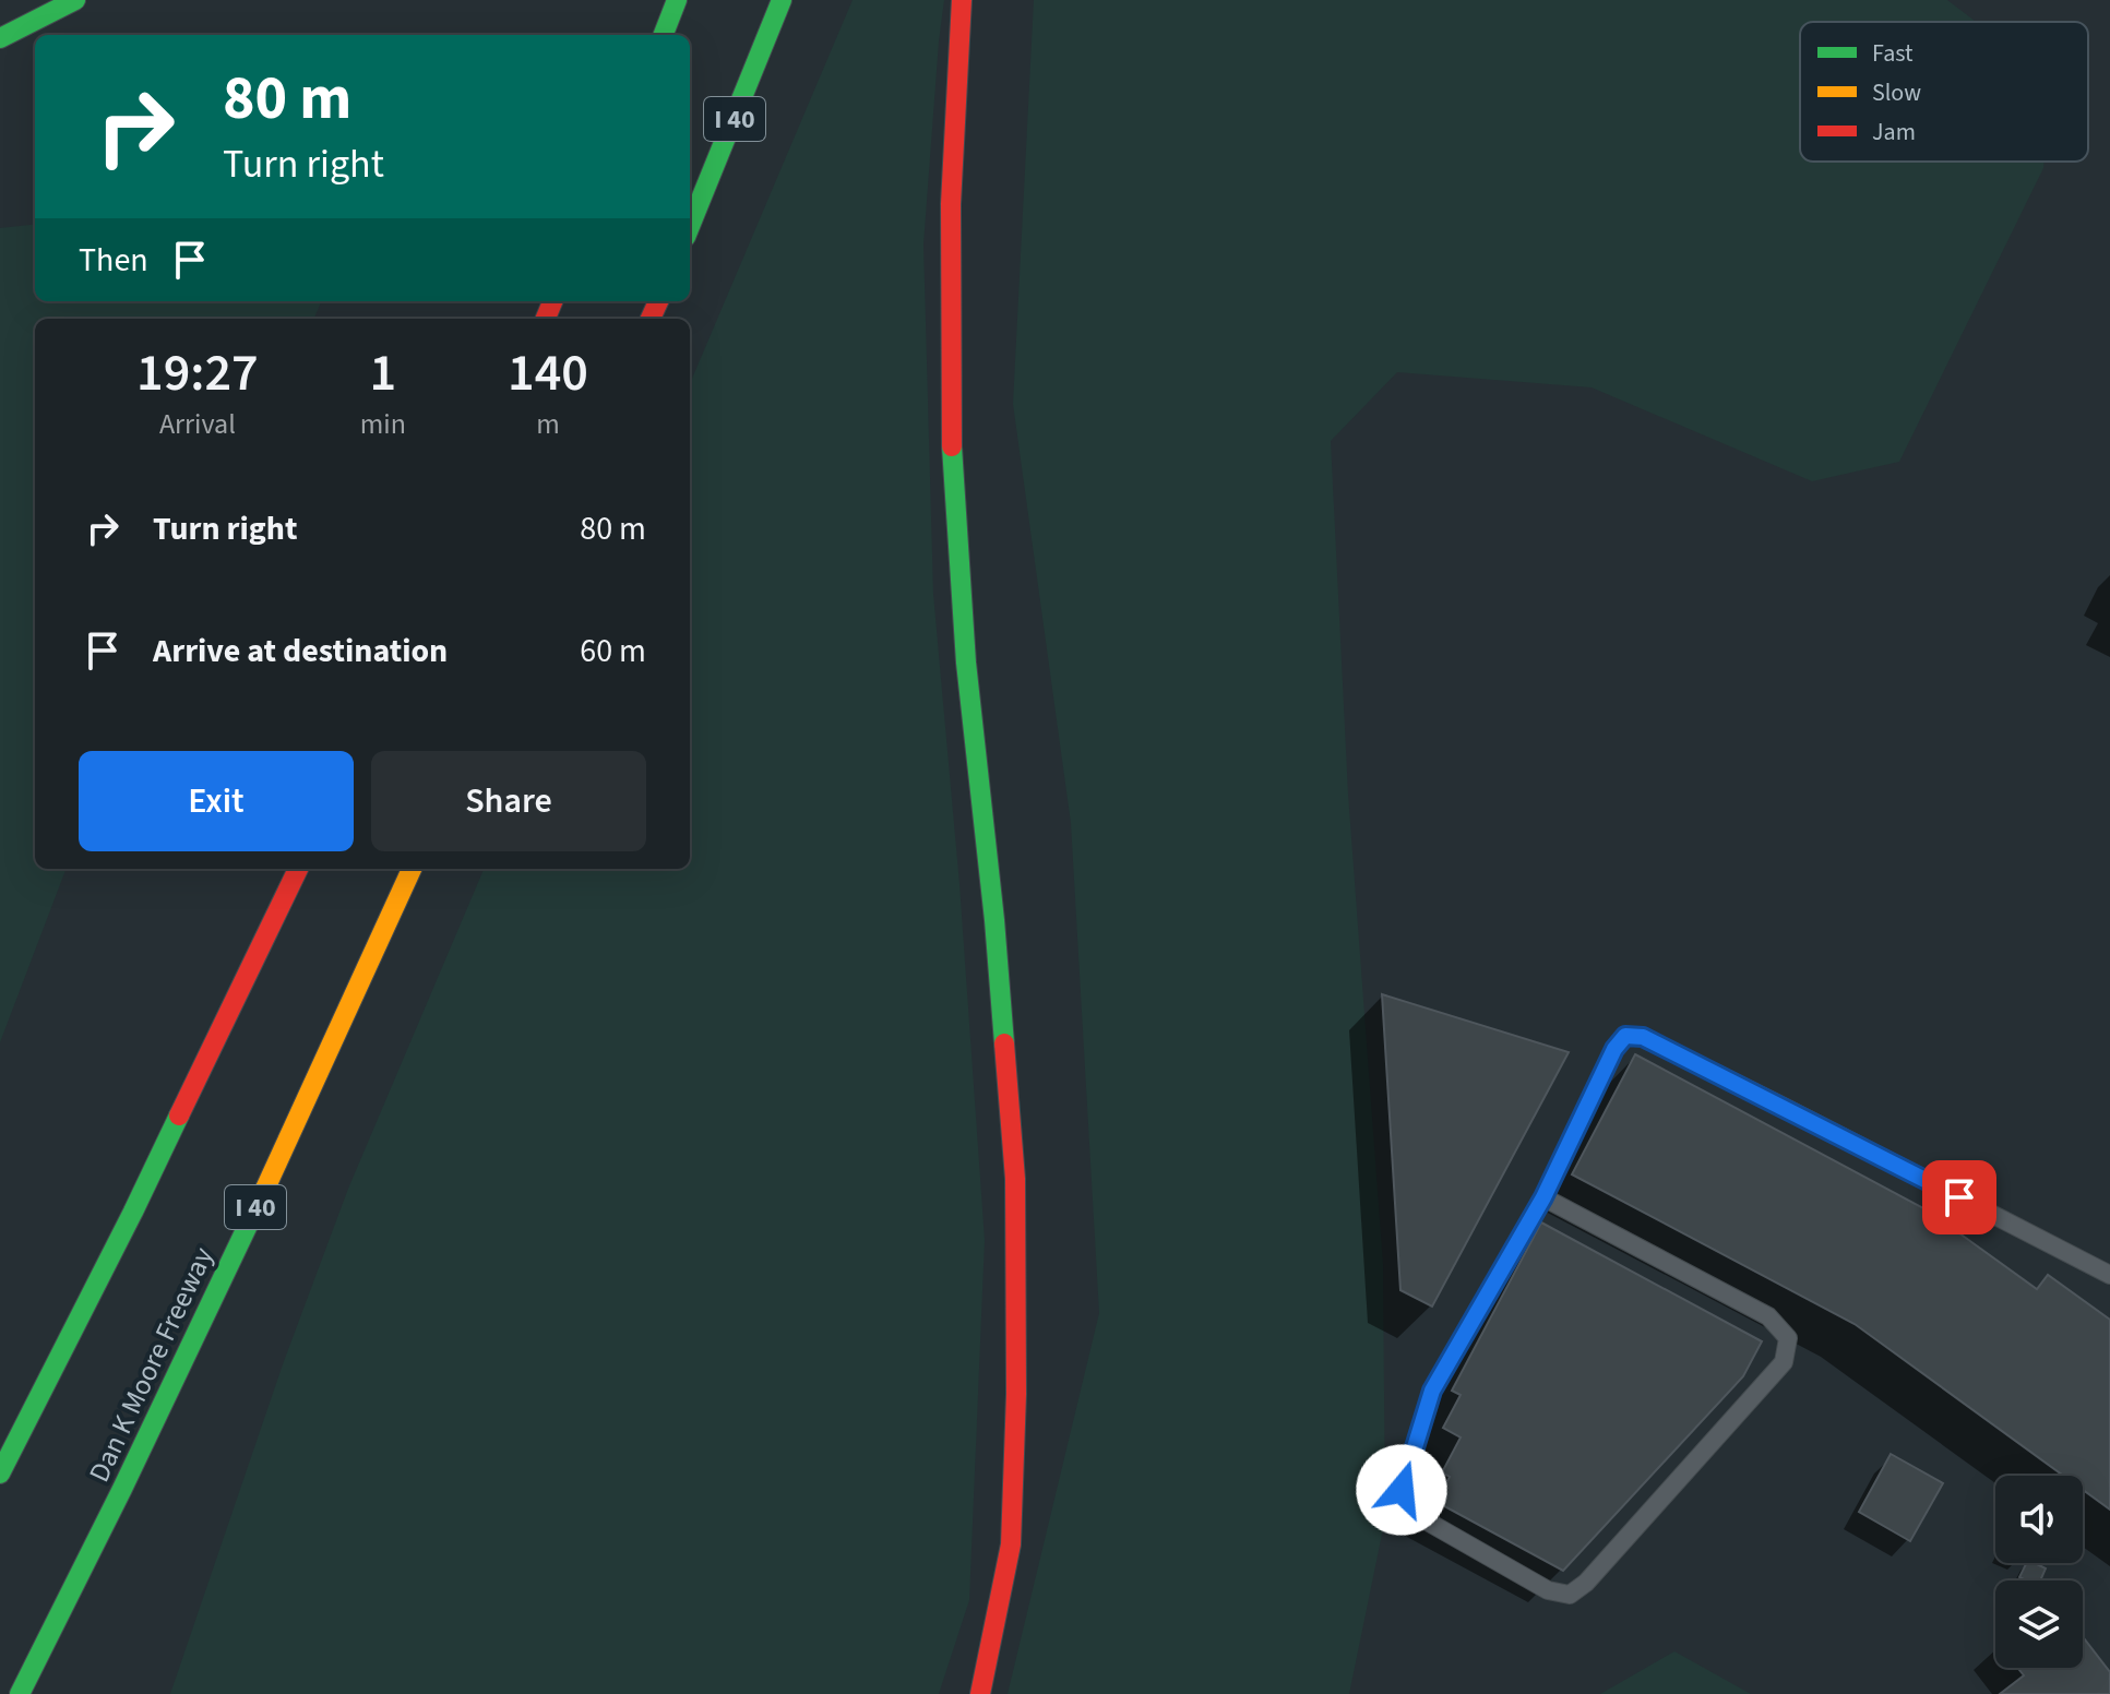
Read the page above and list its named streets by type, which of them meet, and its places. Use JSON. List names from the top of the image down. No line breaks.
{"streets":{"highway":["I 40","Dan K Moore Freeway"]},"legend":["Fast","Slow","Jam"],"page":{"turn":["80 m","Turn right"],"then":"Then","eta":["19:27","Arrival","1","min","140","m"],"list":[{"name":"Turn right","value":"80 m"},{"name":"Arrive at destination","value":"60 m"}],"buttons":["Exit","Share"]}}
